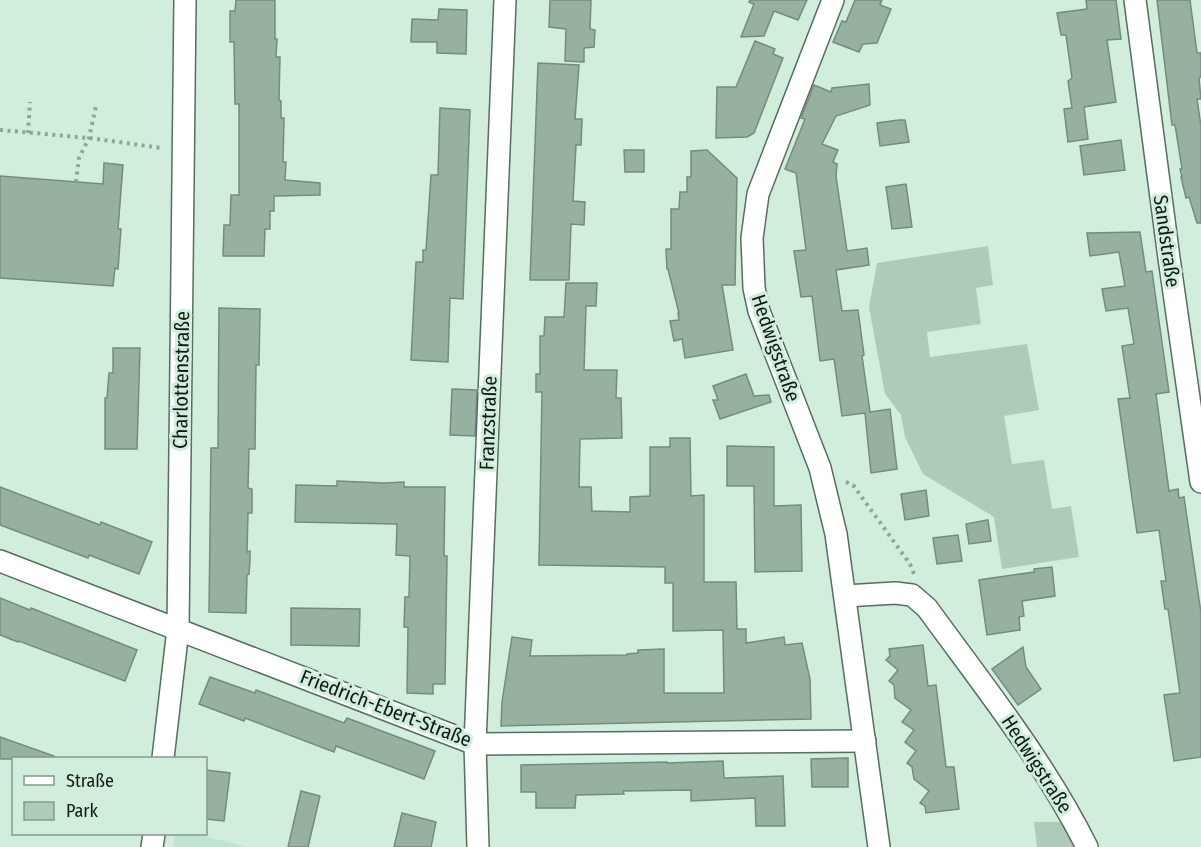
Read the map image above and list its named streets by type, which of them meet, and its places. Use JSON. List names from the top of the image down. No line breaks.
{"streets":{"street":["Sandstraße","Hedwigstraße","Charlottenstraße","Franzstraße","Friedrich-Ebert-Straße"]},"crossings":[["Hedwigstraße","Friedrich-Ebert-Straße"],["Charlottenstraße","Friedrich-Ebert-Straße"],["Franzstraße","Friedrich-Ebert-Straße"]],"legend":["Straße","Park"]}
